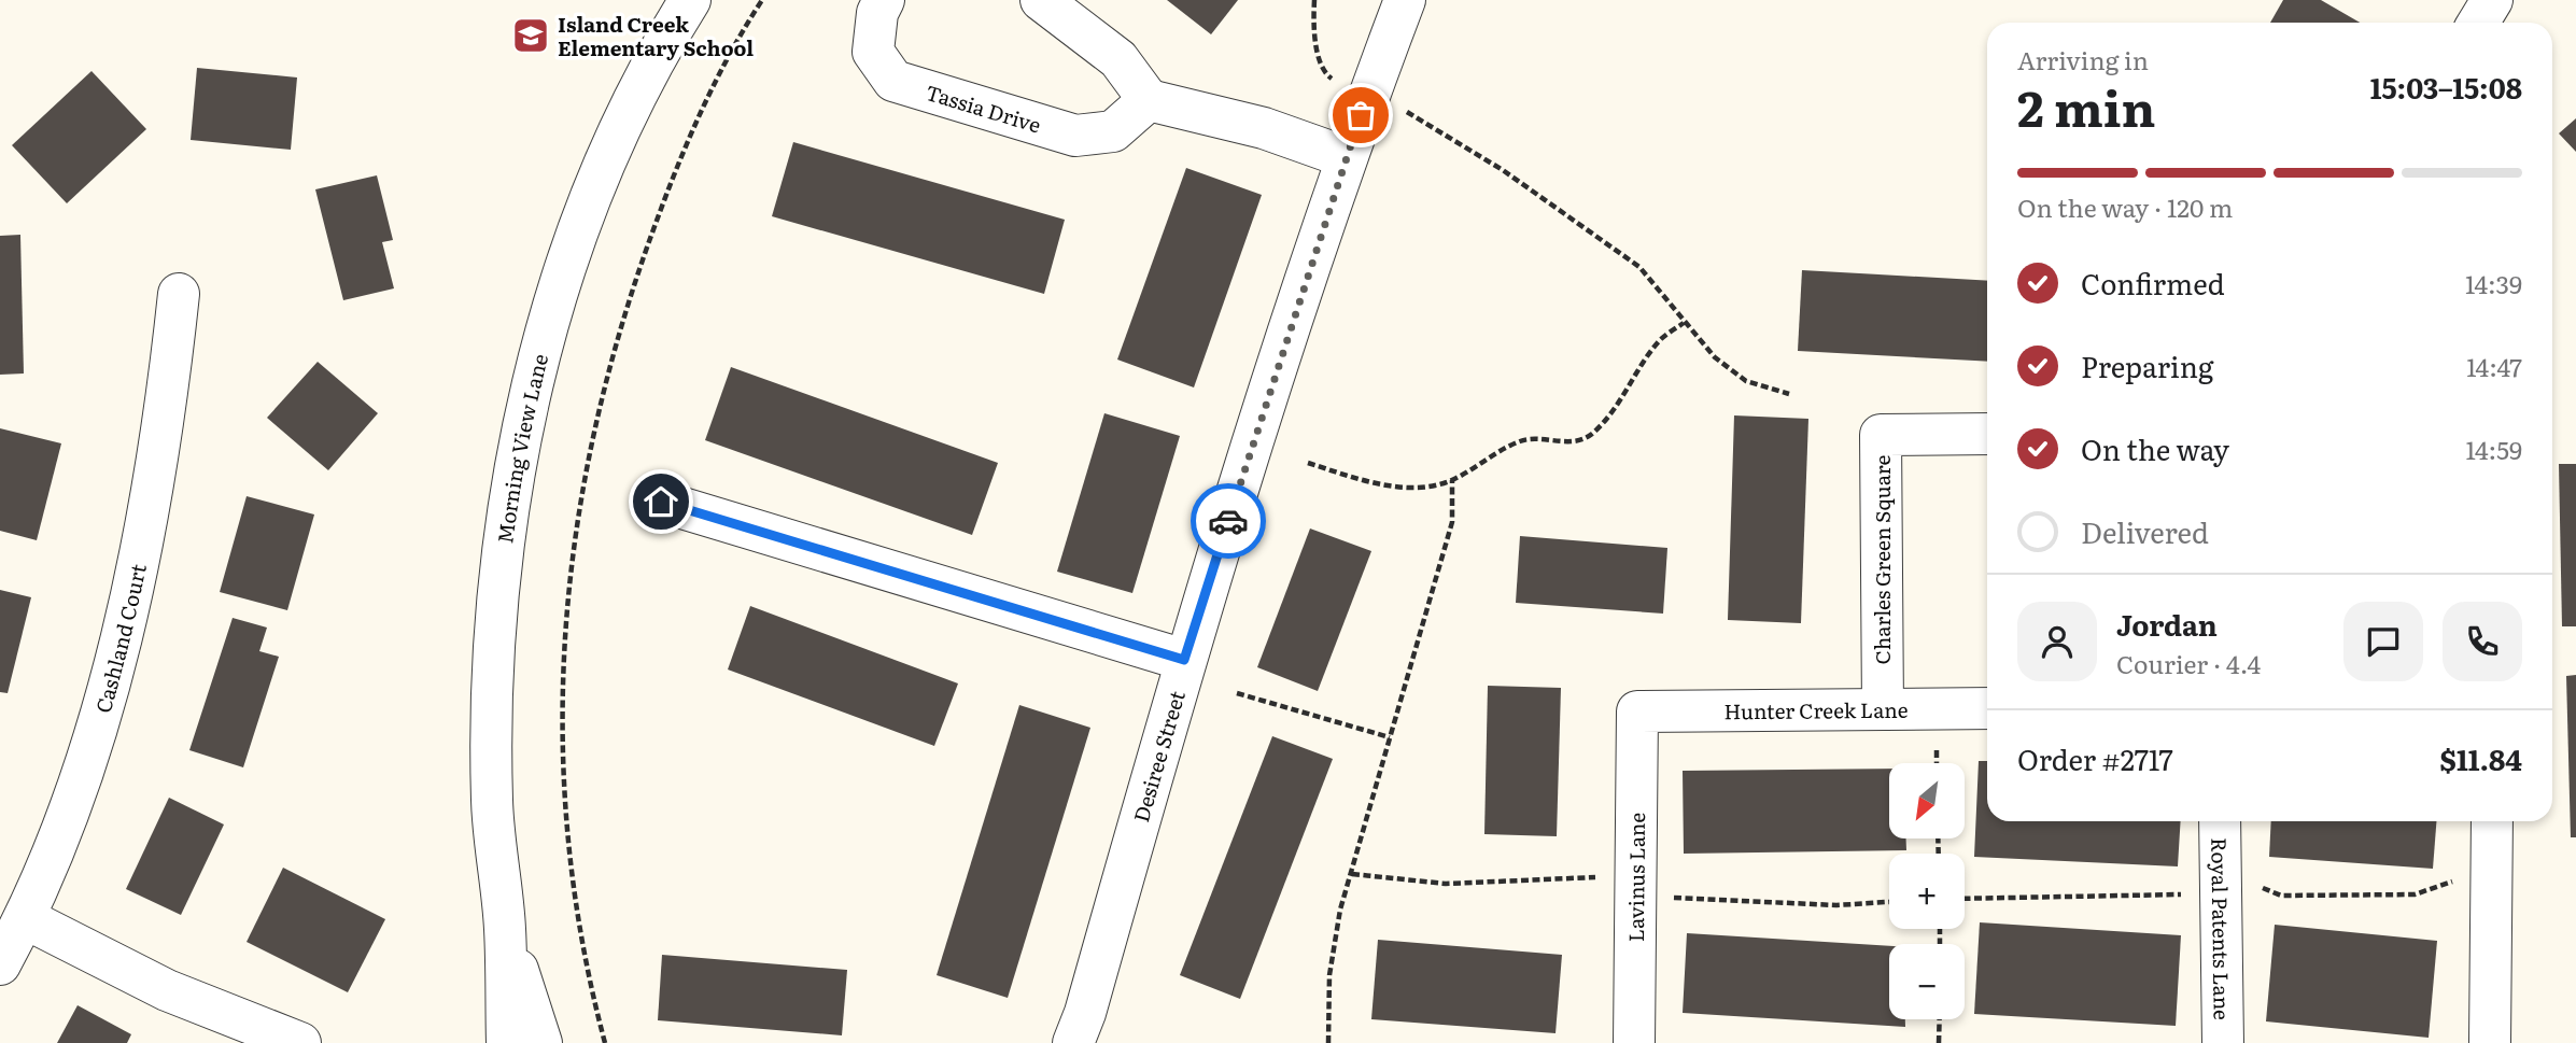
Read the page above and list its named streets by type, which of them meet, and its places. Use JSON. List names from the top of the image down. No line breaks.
{"streets":{"street":["Tassia Drive","Morning View Lane","Charles Green Square","Cashland Court","Hunter Creek Lane","Desiree Street","Lavinus Lane","Royal Patents Lane"]},"crossings":[["Charles Green Square","Hunter Creek Lane"],["Hunter Creek Lane","Lavinus Lane"]],"places":{"school or university":["Island Creek Elementary School"]},"north":"bottom left","page":{"heading":["2 min","Arriving in","15:03–15:08"],"panel":["Jordan","Courier · 4.4","Order #2717","$11.84"],"bar":"On the way · 120 m","list":[["Confirmed","14:39"],["Preparing","14:47"],["On the way","14:59"],"Delivered"],"map_buttons":["+","−"]}}
